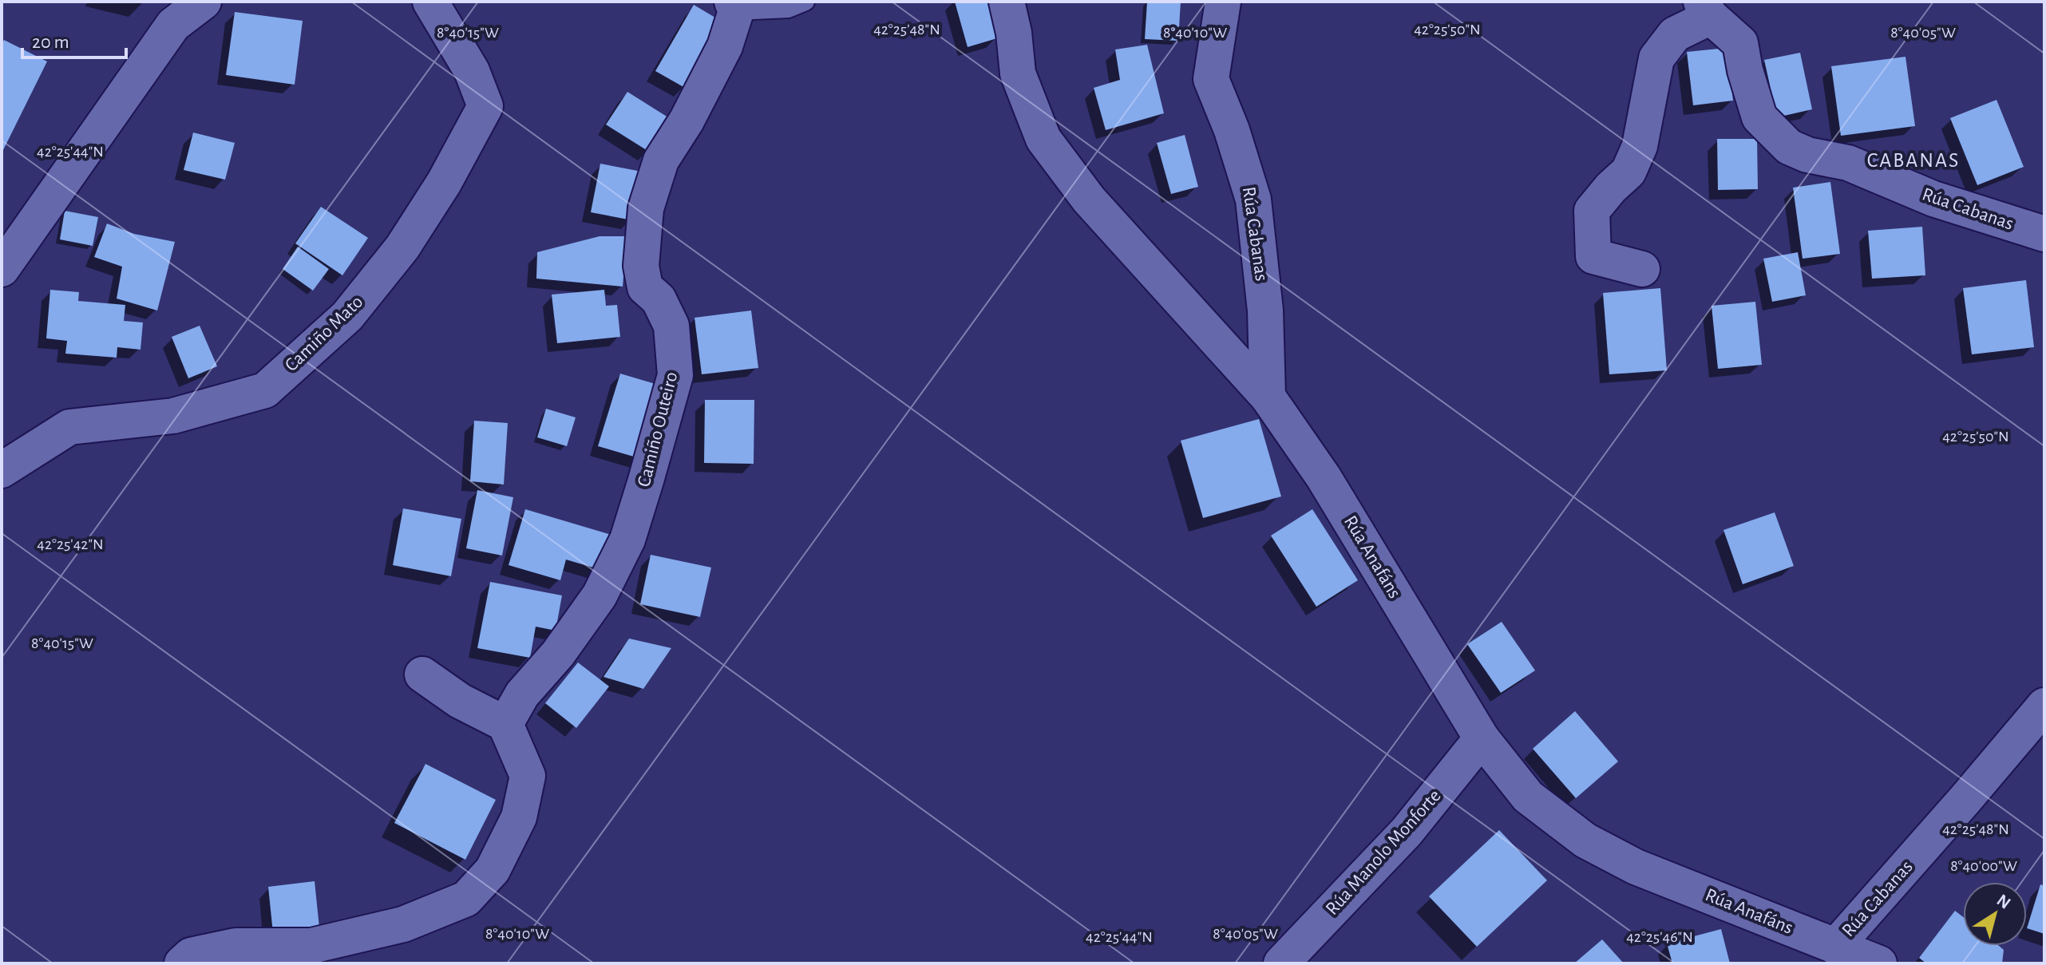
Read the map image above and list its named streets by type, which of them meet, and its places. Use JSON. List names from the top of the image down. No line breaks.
{"streets":{"street":["Rúa Cabanas","Camiño Mato","Camiño Outeiro","Rúa Anafáns","Rúa Manolo Monforte"]},"crossings":[["Rúa Cabanas","Rúa Anafáns"],["Rúa Anafáns","Rúa Manolo Monforte"]],"districts":["CABANAS"],"scale_bar":"20 m","north":"top right","coordinates":["42°25'48\"N","42°25'50\"N","8°40'15\"W","8°40'10\"W","8°40'05\"W","42°25'44\"N","42°25'42\"N","8°40'00\"W","42°25'46\"N"]}
